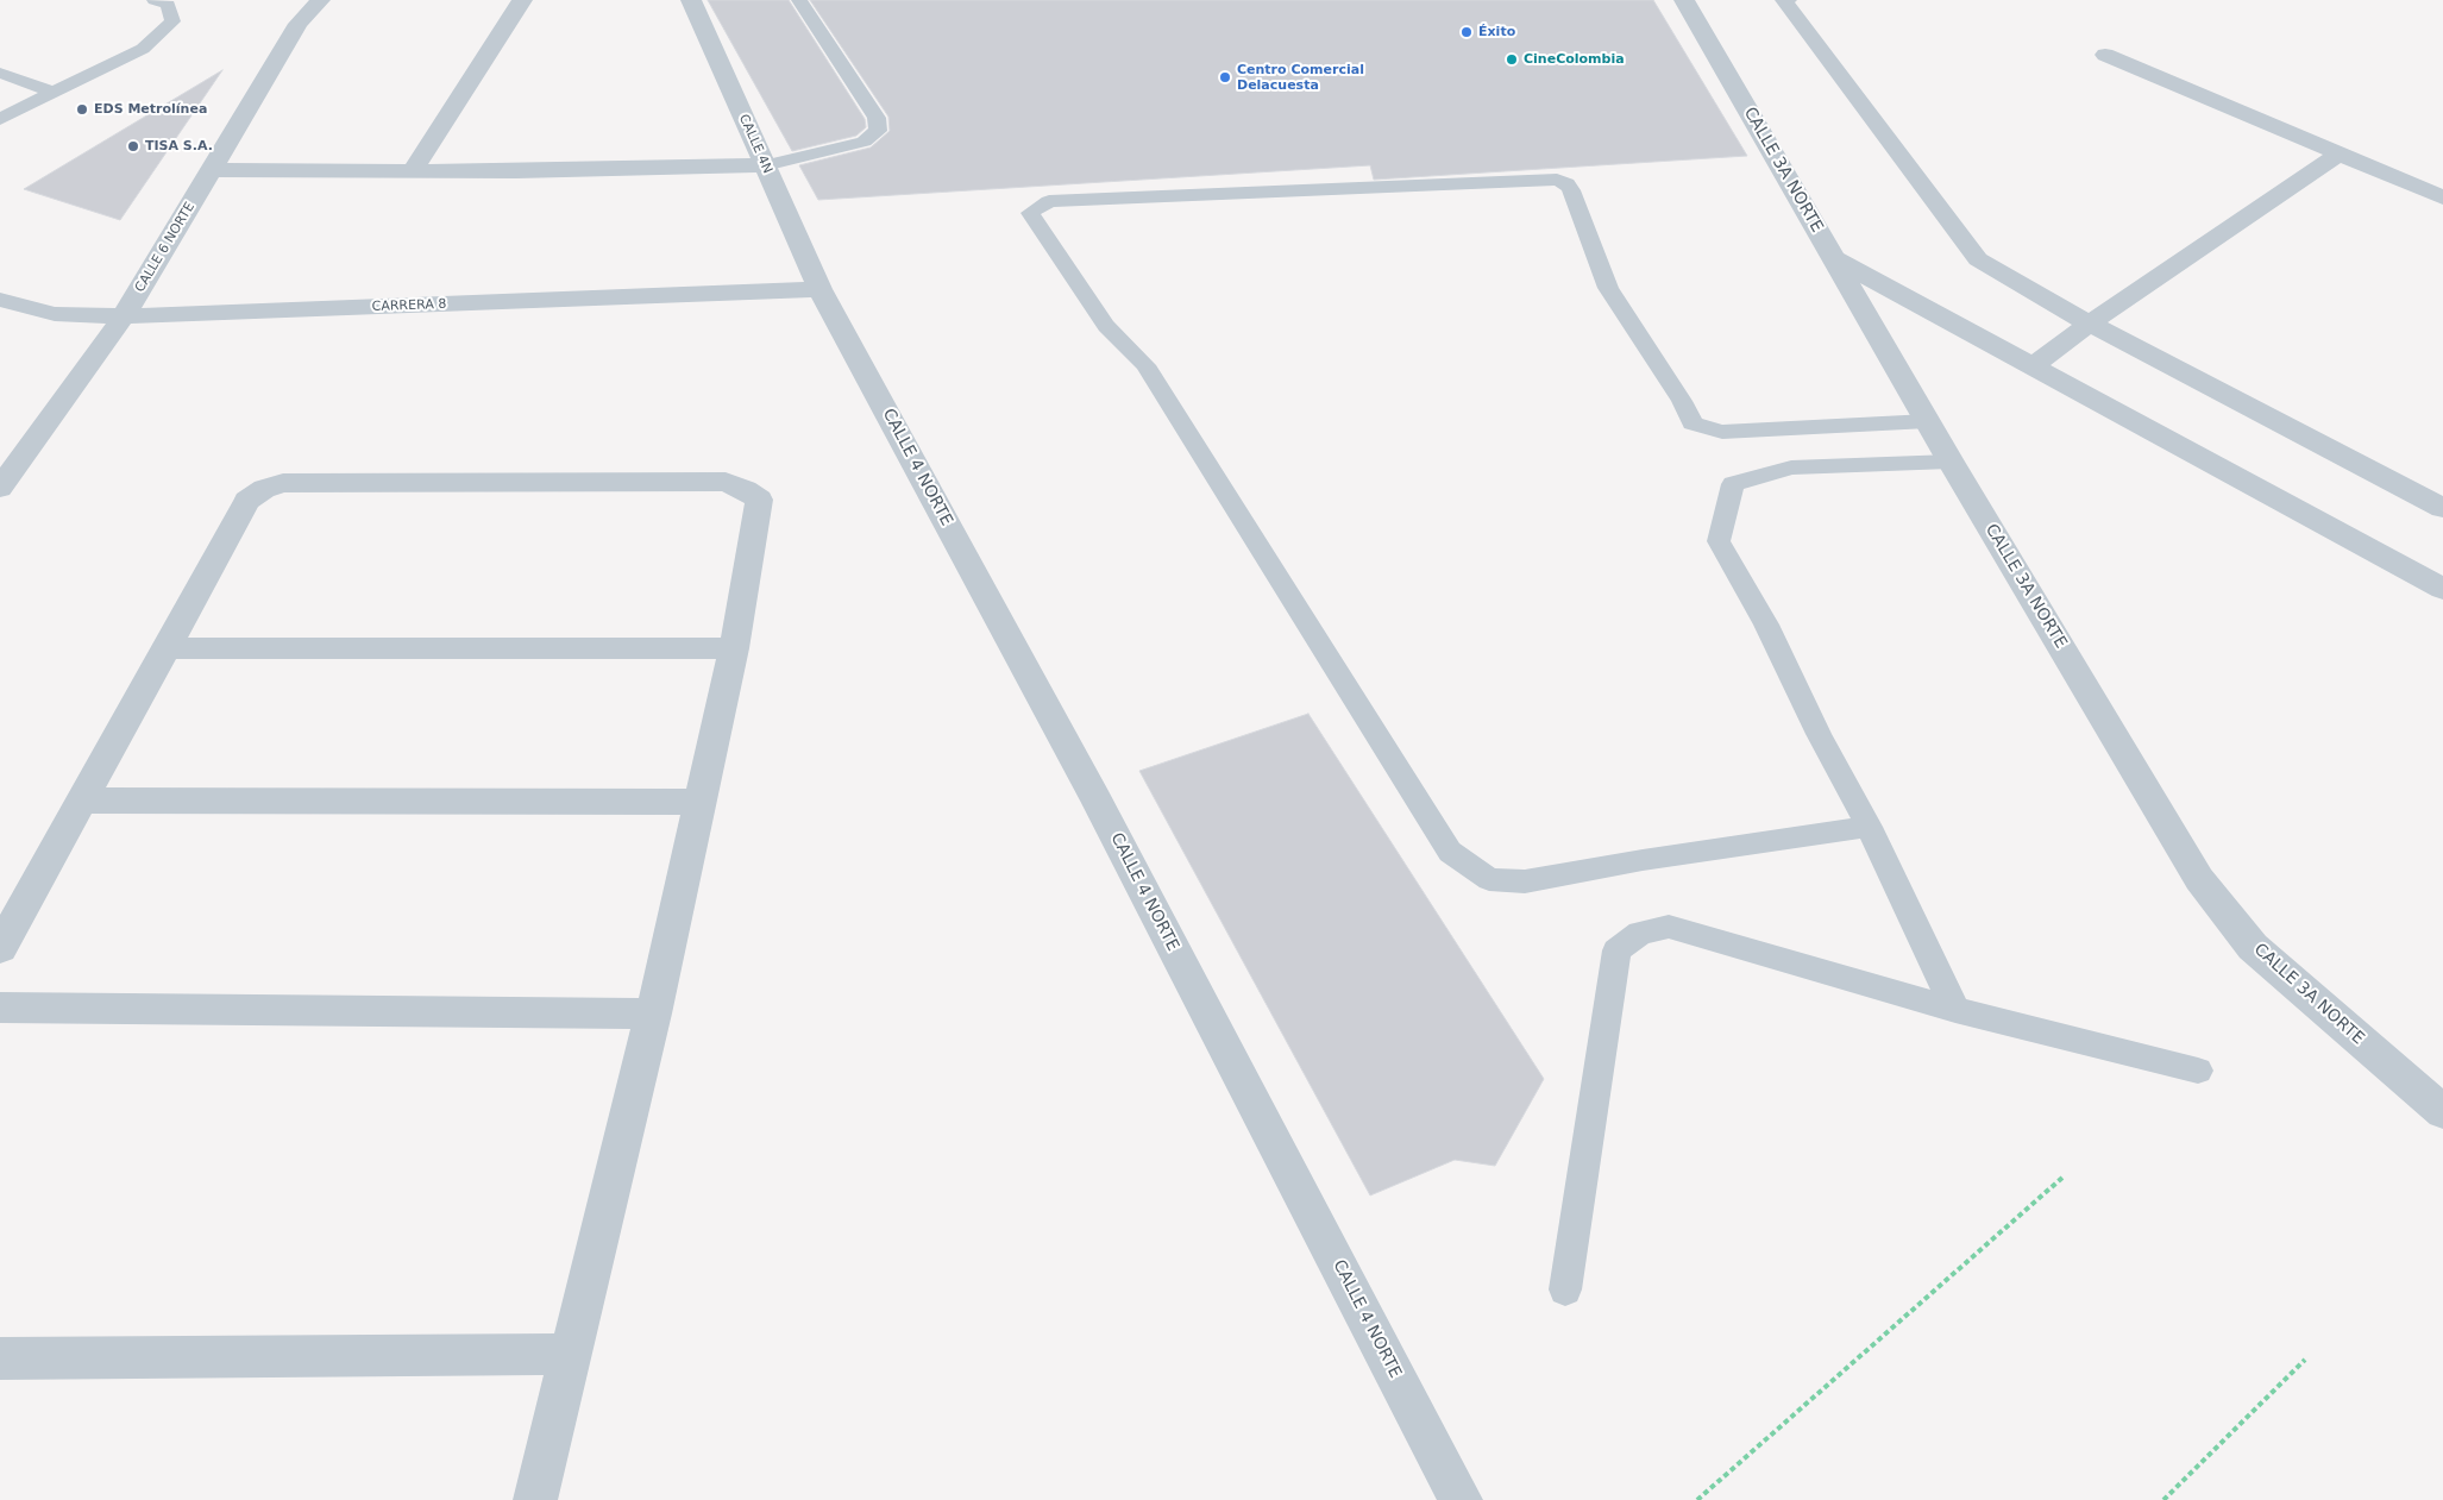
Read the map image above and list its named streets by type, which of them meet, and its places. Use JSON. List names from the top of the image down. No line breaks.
{"streets":{"street":["CALLE 4N","CALLE 3A NORTE","CALLE 6 NORTE","CARRERA 8","CALLE 4 NORTE"]},"crossings":[["CALLE 4N","CARRERA 8"],["CALLE 4N","CALLE 4 NORTE"],["CALLE 6 NORTE","CARRERA 8"],["CARRERA 8","CALLE 4 NORTE"]],"places":["Éxito","CineColombia","Centro Comercial Delacuesta","EDS Metrolínea","TISA S.A."]}
